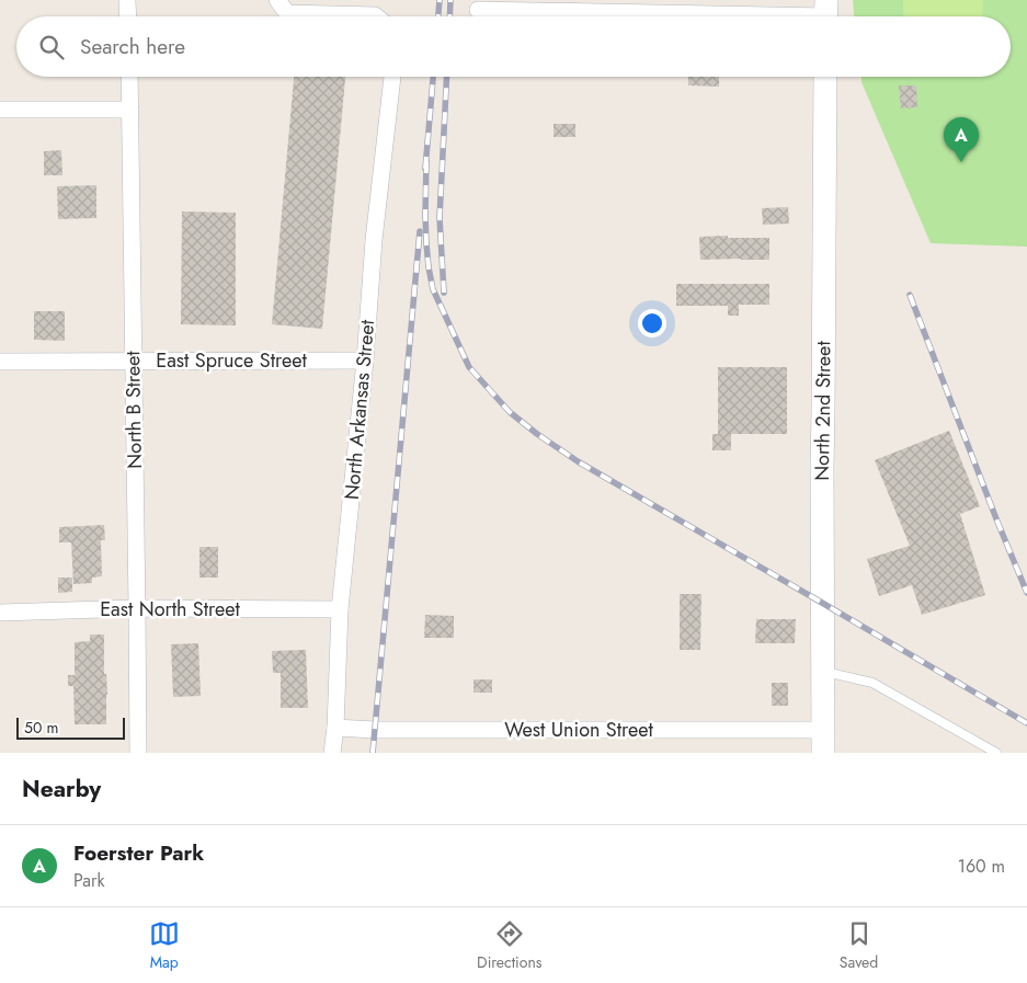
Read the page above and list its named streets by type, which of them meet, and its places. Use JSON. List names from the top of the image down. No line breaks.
{"streets":{"main road":["North 2nd Street"],"street":["East Spruce Street","North B Street","North Arkansas Street","East North Street","West Union Street"]},"crossings":[["East Spruce Street","North B Street"],["East Spruce Street","North Arkansas Street"],["North B Street","East North Street"],["North Arkansas Street","East North Street"],["North Arkansas Street","West Union Street"],["North 2nd Street","West Union Street"]],"scale_bar":"50 m","page":{"search":"Search here","pins":"A","scale":"50 m","heading":"Nearby","list":[{"mark":"A","name":"Foerster Park","note":"Park","value":"160 m"}],"nav":["Map","Directions","Saved"]}}
